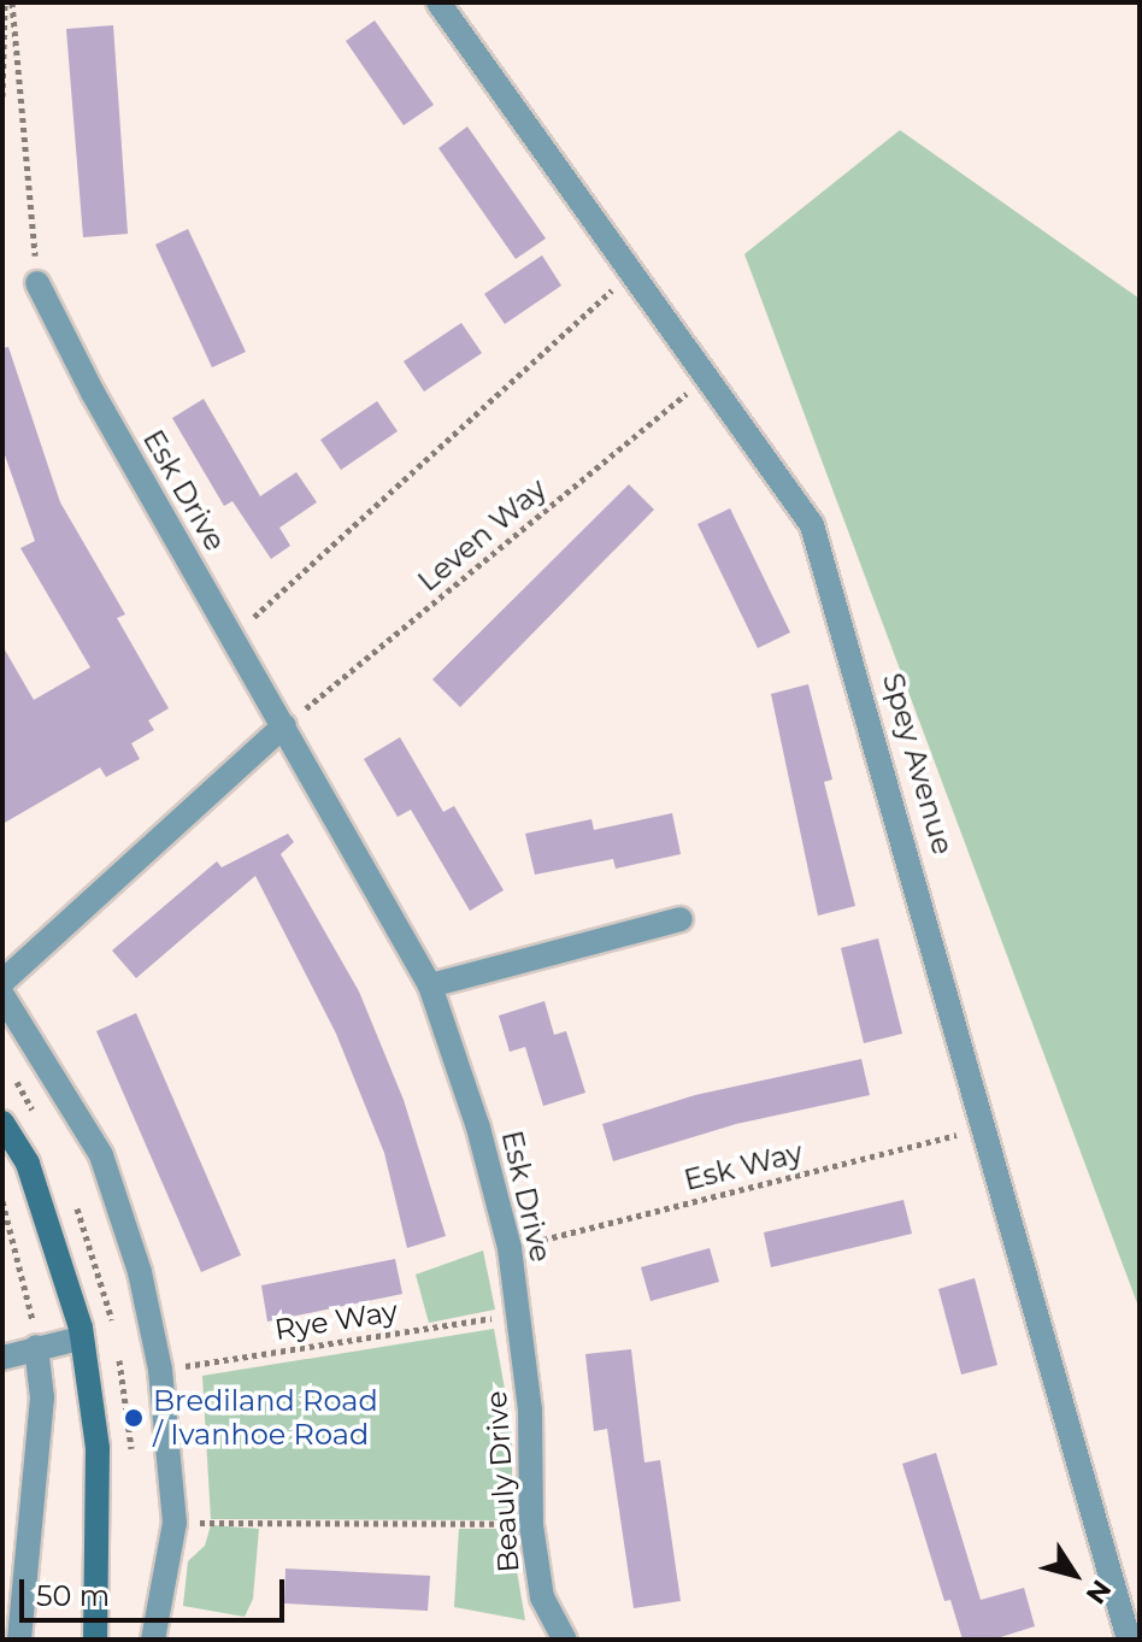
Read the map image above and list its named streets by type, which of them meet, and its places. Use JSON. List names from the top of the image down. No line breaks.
{"streets":{"street":["Esk Drive","Spey Avenue","Beauly Drive"],"path":["Leven Way","Esk Way","Rye Way"]},"crossings":[["Esk Drive","Leven Way"],["Esk Drive","Esk Way"],["Esk Drive","Rye Way"],["Esk Drive","Beauly Drive"],["Leven Way","Spey Avenue"],["Spey Avenue","Esk Way"],["Rye Way","Beauly Drive"]],"places":["Brediland Road / Ivanhoe Road"],"scale_bar":"50 m","north":"bottom right"}
